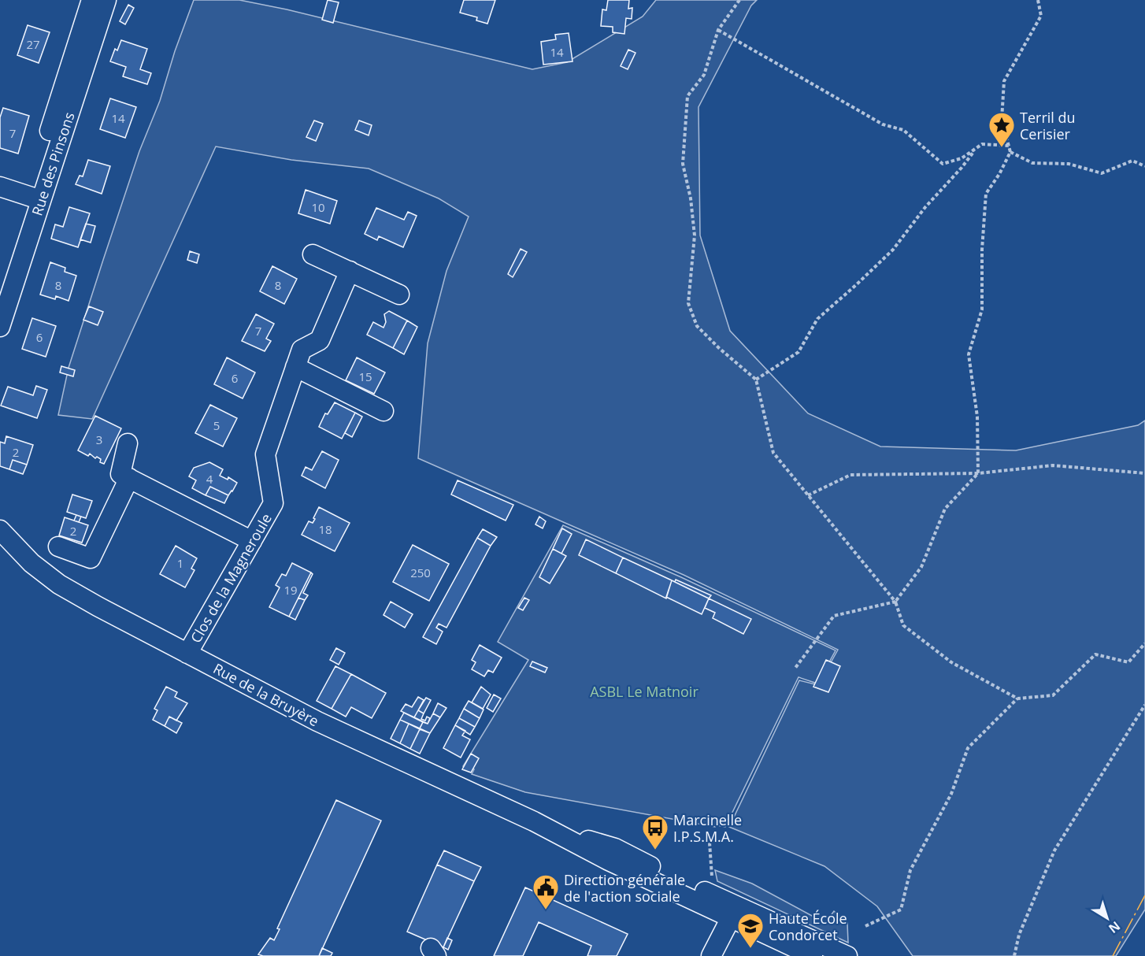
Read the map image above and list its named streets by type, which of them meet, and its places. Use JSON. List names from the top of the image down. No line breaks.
{"streets":{"street":["Rue des Pinsons","Clos de la Magneroule","Rue de la Bruyère"]},"crossings":[["Clos de la Magneroule","Rue de la Bruyère"]],"parks":["ASBL Le Matnoir"],"places":{"place":["Terril du Cerisier"],"bus stop":["Marcinelle I.P.S.M.A."],"public building":["Direction générale de l'action sociale"],"school or university":["Haute École Condorcet"]},"house_numbers":["27","14","14","7","10","8","8","7","6","15","6","5","3","2","4","18","2","1","250","19"],"north":"bottom right"}
